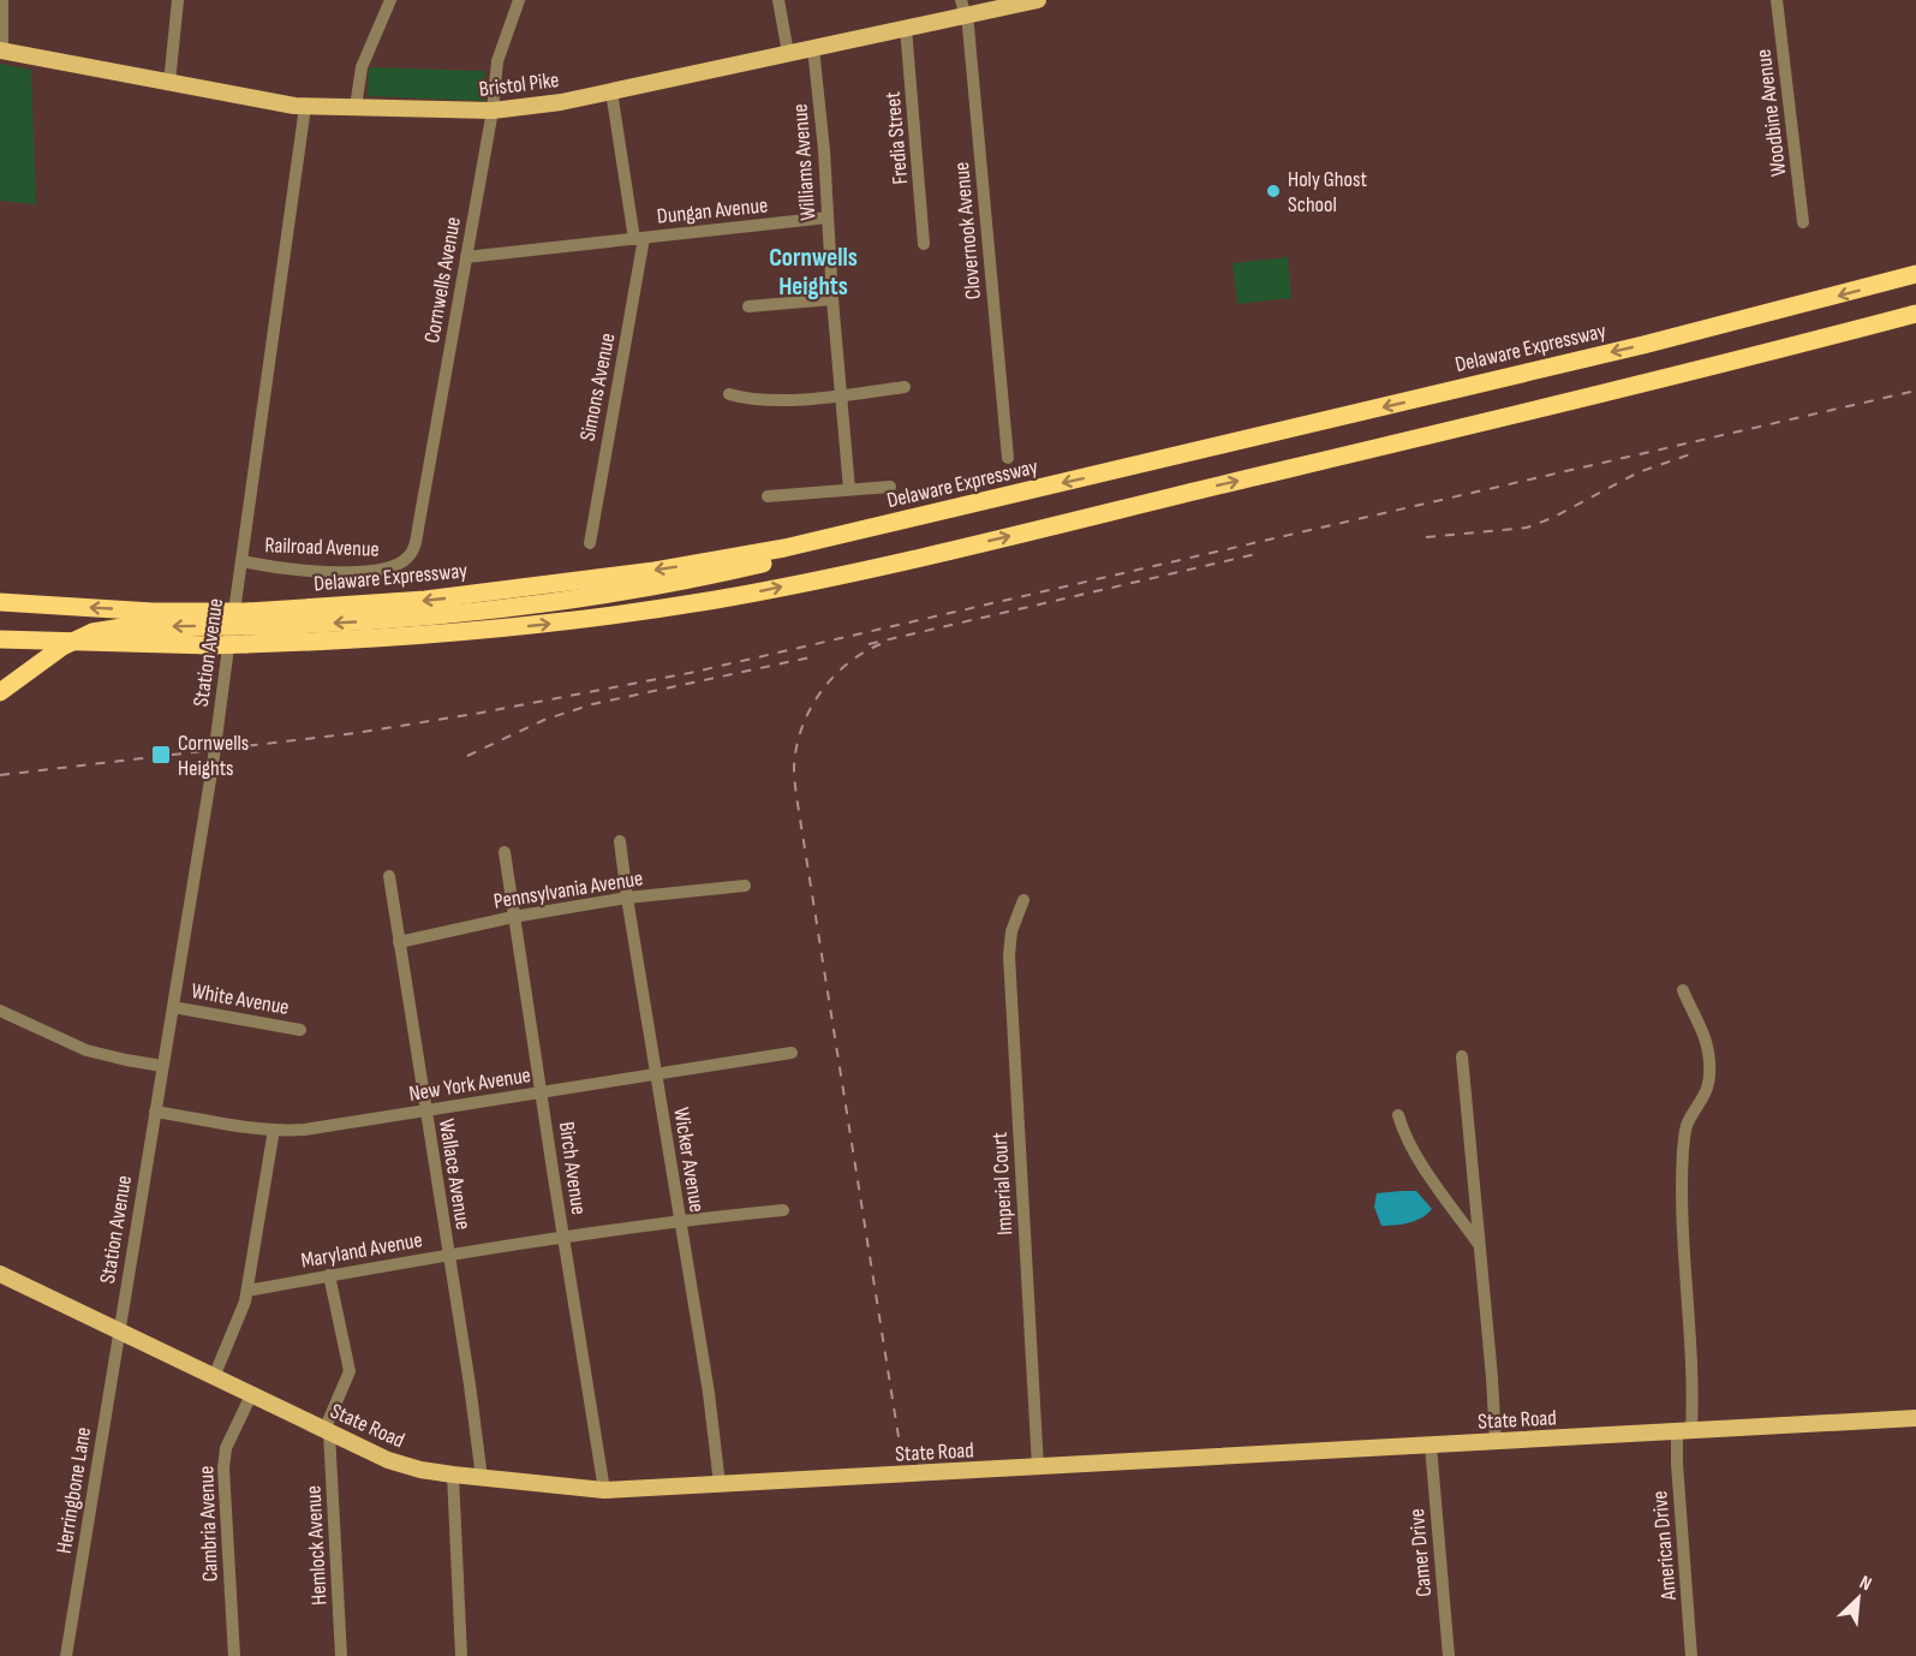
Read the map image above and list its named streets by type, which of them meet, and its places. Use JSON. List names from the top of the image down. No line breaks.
{"streets":{"highway":["Delaware Expressway"],"main road":["Bristol Pike","State Road"],"street":["Woodbine Avenue","Fredia Street","Williams Avenue","Dungan Avenue","Clovernook Avenue","Cornwells Avenue","Simons Avenue","Railroad Avenue","Station Avenue","Pennsylvania Avenue","White Avenue","New York Avenue","Wicker Avenue","Birch Avenue","Wallace Avenue","Imperial Court","Maryland Avenue","Herringbone Lane","Cambria Avenue","Hemlock Avenue","American Drive","Camer Drive"]},"crossings":[["Bristol Pike","Fredia Street"],["Bristol Pike","Williams Avenue"],["Bristol Pike","Clovernook Avenue"],["Bristol Pike","Cornwells Avenue"],["Bristol Pike","Simons Avenue"],["Bristol Pike","Station Avenue"],["Williams Avenue","Dungan Avenue"],["Dungan Avenue","Cornwells Avenue"],["Dungan Avenue","Simons Avenue"],["Cornwells Avenue","Railroad Avenue"],["Railroad Avenue","Station Avenue"],["Station Avenue","White Avenue"],["Station Avenue","New York Avenue"],["Station Avenue","State Road"],["Station Avenue","Herringbone Lane"],["Pennsylvania Avenue","Wicker Avenue"],["Pennsylvania Avenue","Birch Avenue"],["Pennsylvania Avenue","Wallace Avenue"],["New York Avenue","Wicker Avenue"],["New York Avenue","Birch Avenue"],["New York Avenue","Wallace Avenue"],["Wicker Avenue","Maryland Avenue"],["Wicker Avenue","State Road"],["Birch Avenue","Maryland Avenue"],["Birch Avenue","State Road"],["Wallace Avenue","Maryland Avenue"],["Wallace Avenue","State Road"],["Imperial Court","State Road"],["Maryland Avenue","Hemlock Avenue"],["State Road","Herringbone Lane"],["State Road","Cambria Avenue"],["State Road","Hemlock Avenue"],["State Road","American Drive"],["State Road","Camer Drive"]],"districts":["Cornwells Heights"],"places":{"other":["Holy Ghost School"],"transit":["Cornwells Heights"]},"north":"top right"}
